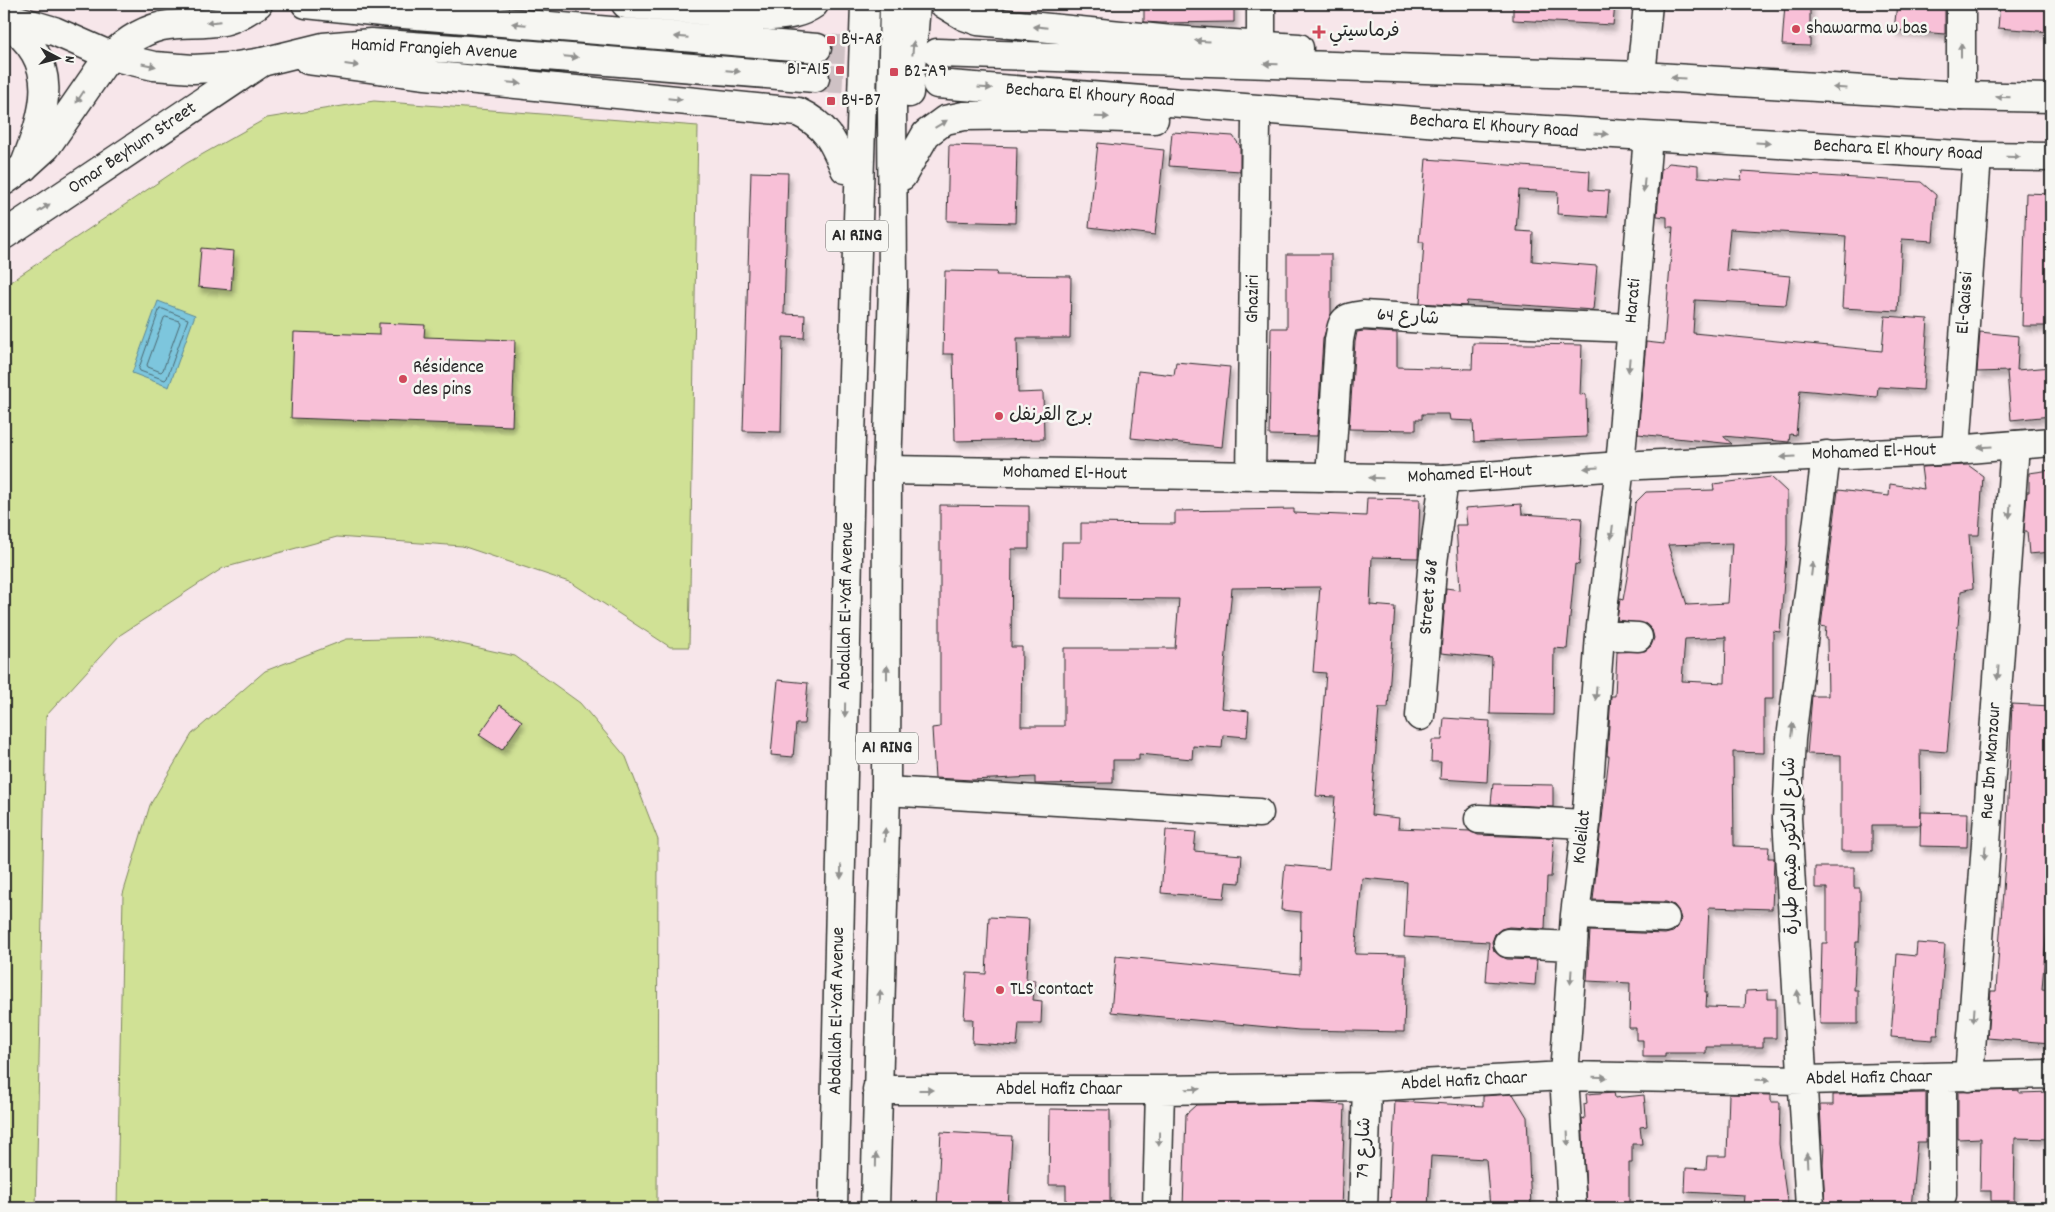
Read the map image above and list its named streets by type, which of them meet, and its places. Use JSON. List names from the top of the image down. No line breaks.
{"streets":{"main road":["Hamid Frangieh Avenue","Bechara El Khoury Road","Omar Beyhum Street","A1 RING","Ghaziri","Harati","El-Qaissi","شارع 64","Mohamed El-Hout","Street 368","Abdallah El-Yafi Avenue","Rue Ibn Manzour","Koleilat","شارع الدكتور هيثم طبارة","Abdel Hafiz Chaar","شارع 79"]},"crossings":[["Hamid Frangieh Avenue","Omar Beyhum Street"],["Bechara El Khoury Road","Harati"],["Bechara El Khoury Road","El-Qaissi"],["Ghaziri","Mohamed El-Hout"],["Harati","شارع 64"],["Harati","Mohamed El-Hout"],["Harati","Koleilat"],["El-Qaissi","Mohamed El-Hout"],["شارع 64","Mohamed El-Hout"],["Mohamed El-Hout","Street 368"],["Mohamed El-Hout","Abdallah El-Yafi Avenue"],["Mohamed El-Hout","Rue Ibn Manzour"],["Mohamed El-Hout","Koleilat"],["Mohamed El-Hout","شارع الدكتور هيثم طبارة"],["Abdallah El-Yafi Avenue","Abdel Hafiz Chaar"],["Rue Ibn Manzour","Abdel Hafiz Chaar"],["Koleilat","Abdel Hafiz Chaar"],["شارع الدكتور هيثم طبارة","Abdel Hafiz Chaar"],["Abdel Hafiz Chaar","شارع 79"]],"one_way":["Harati","Mohamed El-Hout","Rue Ibn Manzour","Koleilat","شارع الدكتور هيثم طبارة","Abdel Hafiz Chaar"],"places":{"other":["shawarma w bas","Résidence des pins","برج القرنفل","TLS contact"],"health":["فرماسيتي"],"transit":["B4-A8","B1-A15","B2-A9","B4-B7"]},"north":"right"}
